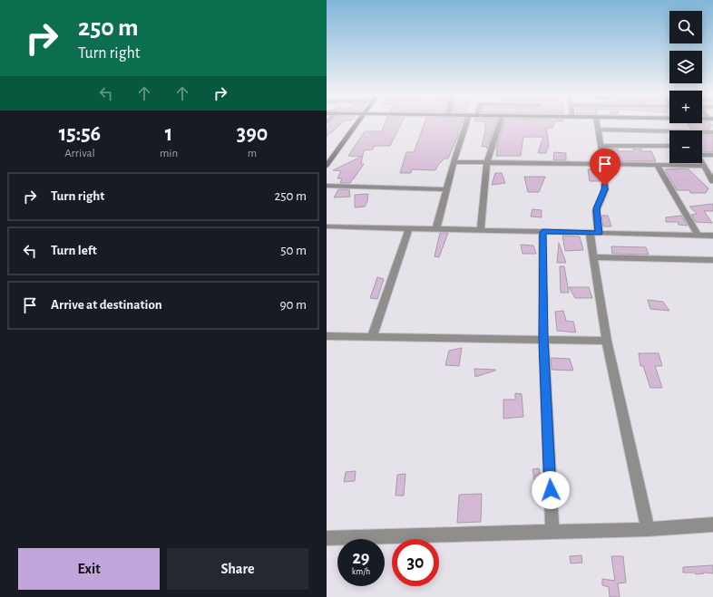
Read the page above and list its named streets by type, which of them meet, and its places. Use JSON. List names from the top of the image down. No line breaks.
{"page":{"turn":["250 m","Turn right"],"map_buttons":["+","−"],"eta":["15:56","Arrival","1","min","390","m"],"list":[{"name":"Turn right","value":"250 m"},{"name":"Turn left","value":"50 m"},{"name":"Arrive at destination","value":"90 m"}],"speed":"29 km/h","limit":"30","buttons":["Exit","Share"]}}
